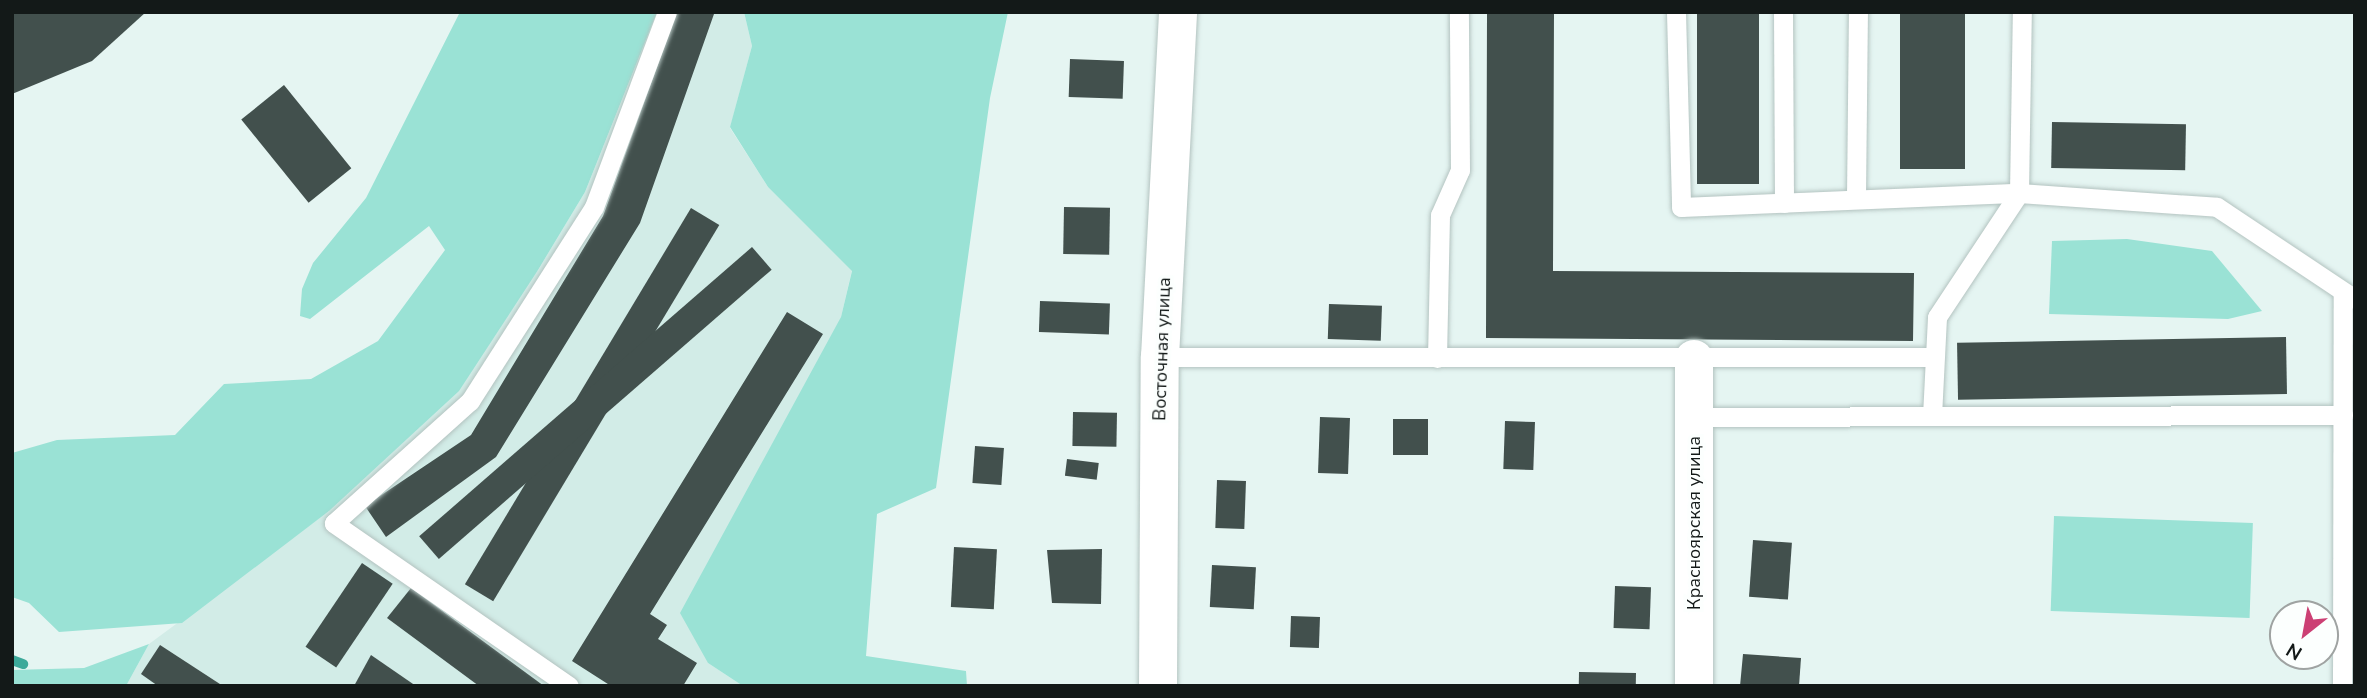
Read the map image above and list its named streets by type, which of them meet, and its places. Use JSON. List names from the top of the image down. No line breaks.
{"streets":{"street":["Восточная улица","Красноярская улица"]},"north":"bottom left"}
